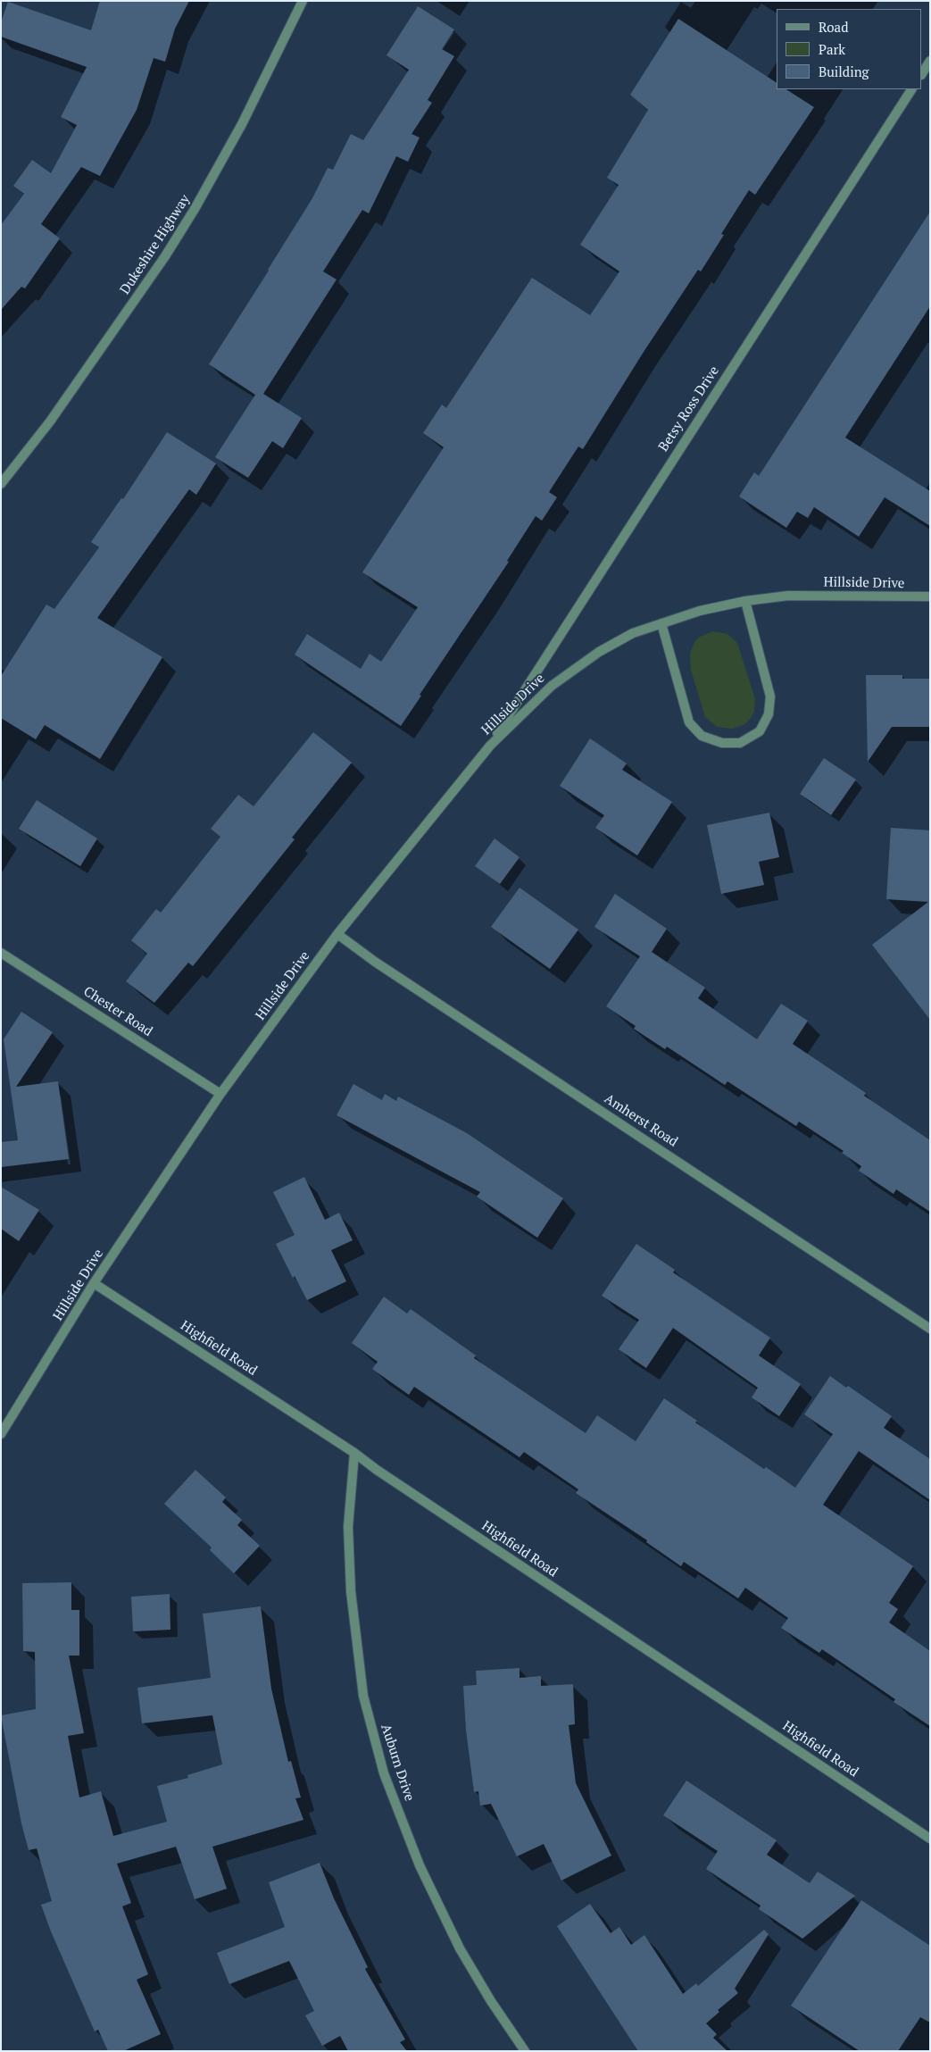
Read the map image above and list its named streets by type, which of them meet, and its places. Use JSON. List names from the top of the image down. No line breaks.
{"streets":{"street":["Dukeshire Highway","Betsy Ross Drive","Hillside Drive","Chester Road","Amherst Road","Highfield Road","Auburn Drive"]},"crossings":[["Betsy Ross Drive","Hillside Drive"],["Hillside Drive","Chester Road"],["Hillside Drive","Amherst Road"],["Hillside Drive","Highfield Road"],["Highfield Road","Auburn Drive"]],"legend":["Road","Park","Building"]}
